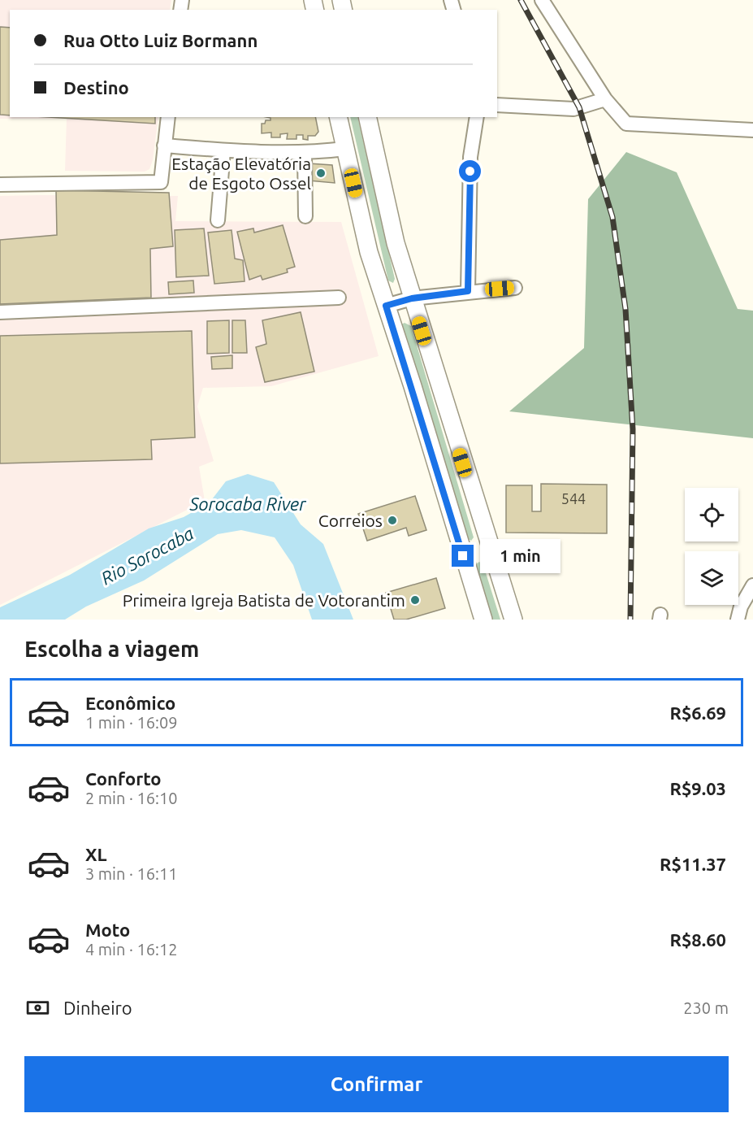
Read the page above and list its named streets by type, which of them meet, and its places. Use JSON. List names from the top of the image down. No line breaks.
{"water":["Sorocaba River","Rio Sorocaba"],"places":["Estação Elevatória de Esgoto Ossel","Correios","Primeira Igreja Batista de Votorantim"],"house_numbers":["544"],"page":{"banner":["Rua Otto Luiz Bormann","Destino"],"bubble":"1 min","heading":"Escolha a viagem","list":[{"name":"Econômico","note":"1 min · 16:09","value":"R$6.69"},{"name":"Conforto","note":"2 min · 16:10","value":"R$9.03"},{"name":"XL","note":"3 min · 16:11","value":"R$11.37"},{"name":"Moto","note":"4 min · 16:12","value":"R$8.60"}],"pay":["Dinheiro","230 m"],"buttons":"Confirmar"}}
